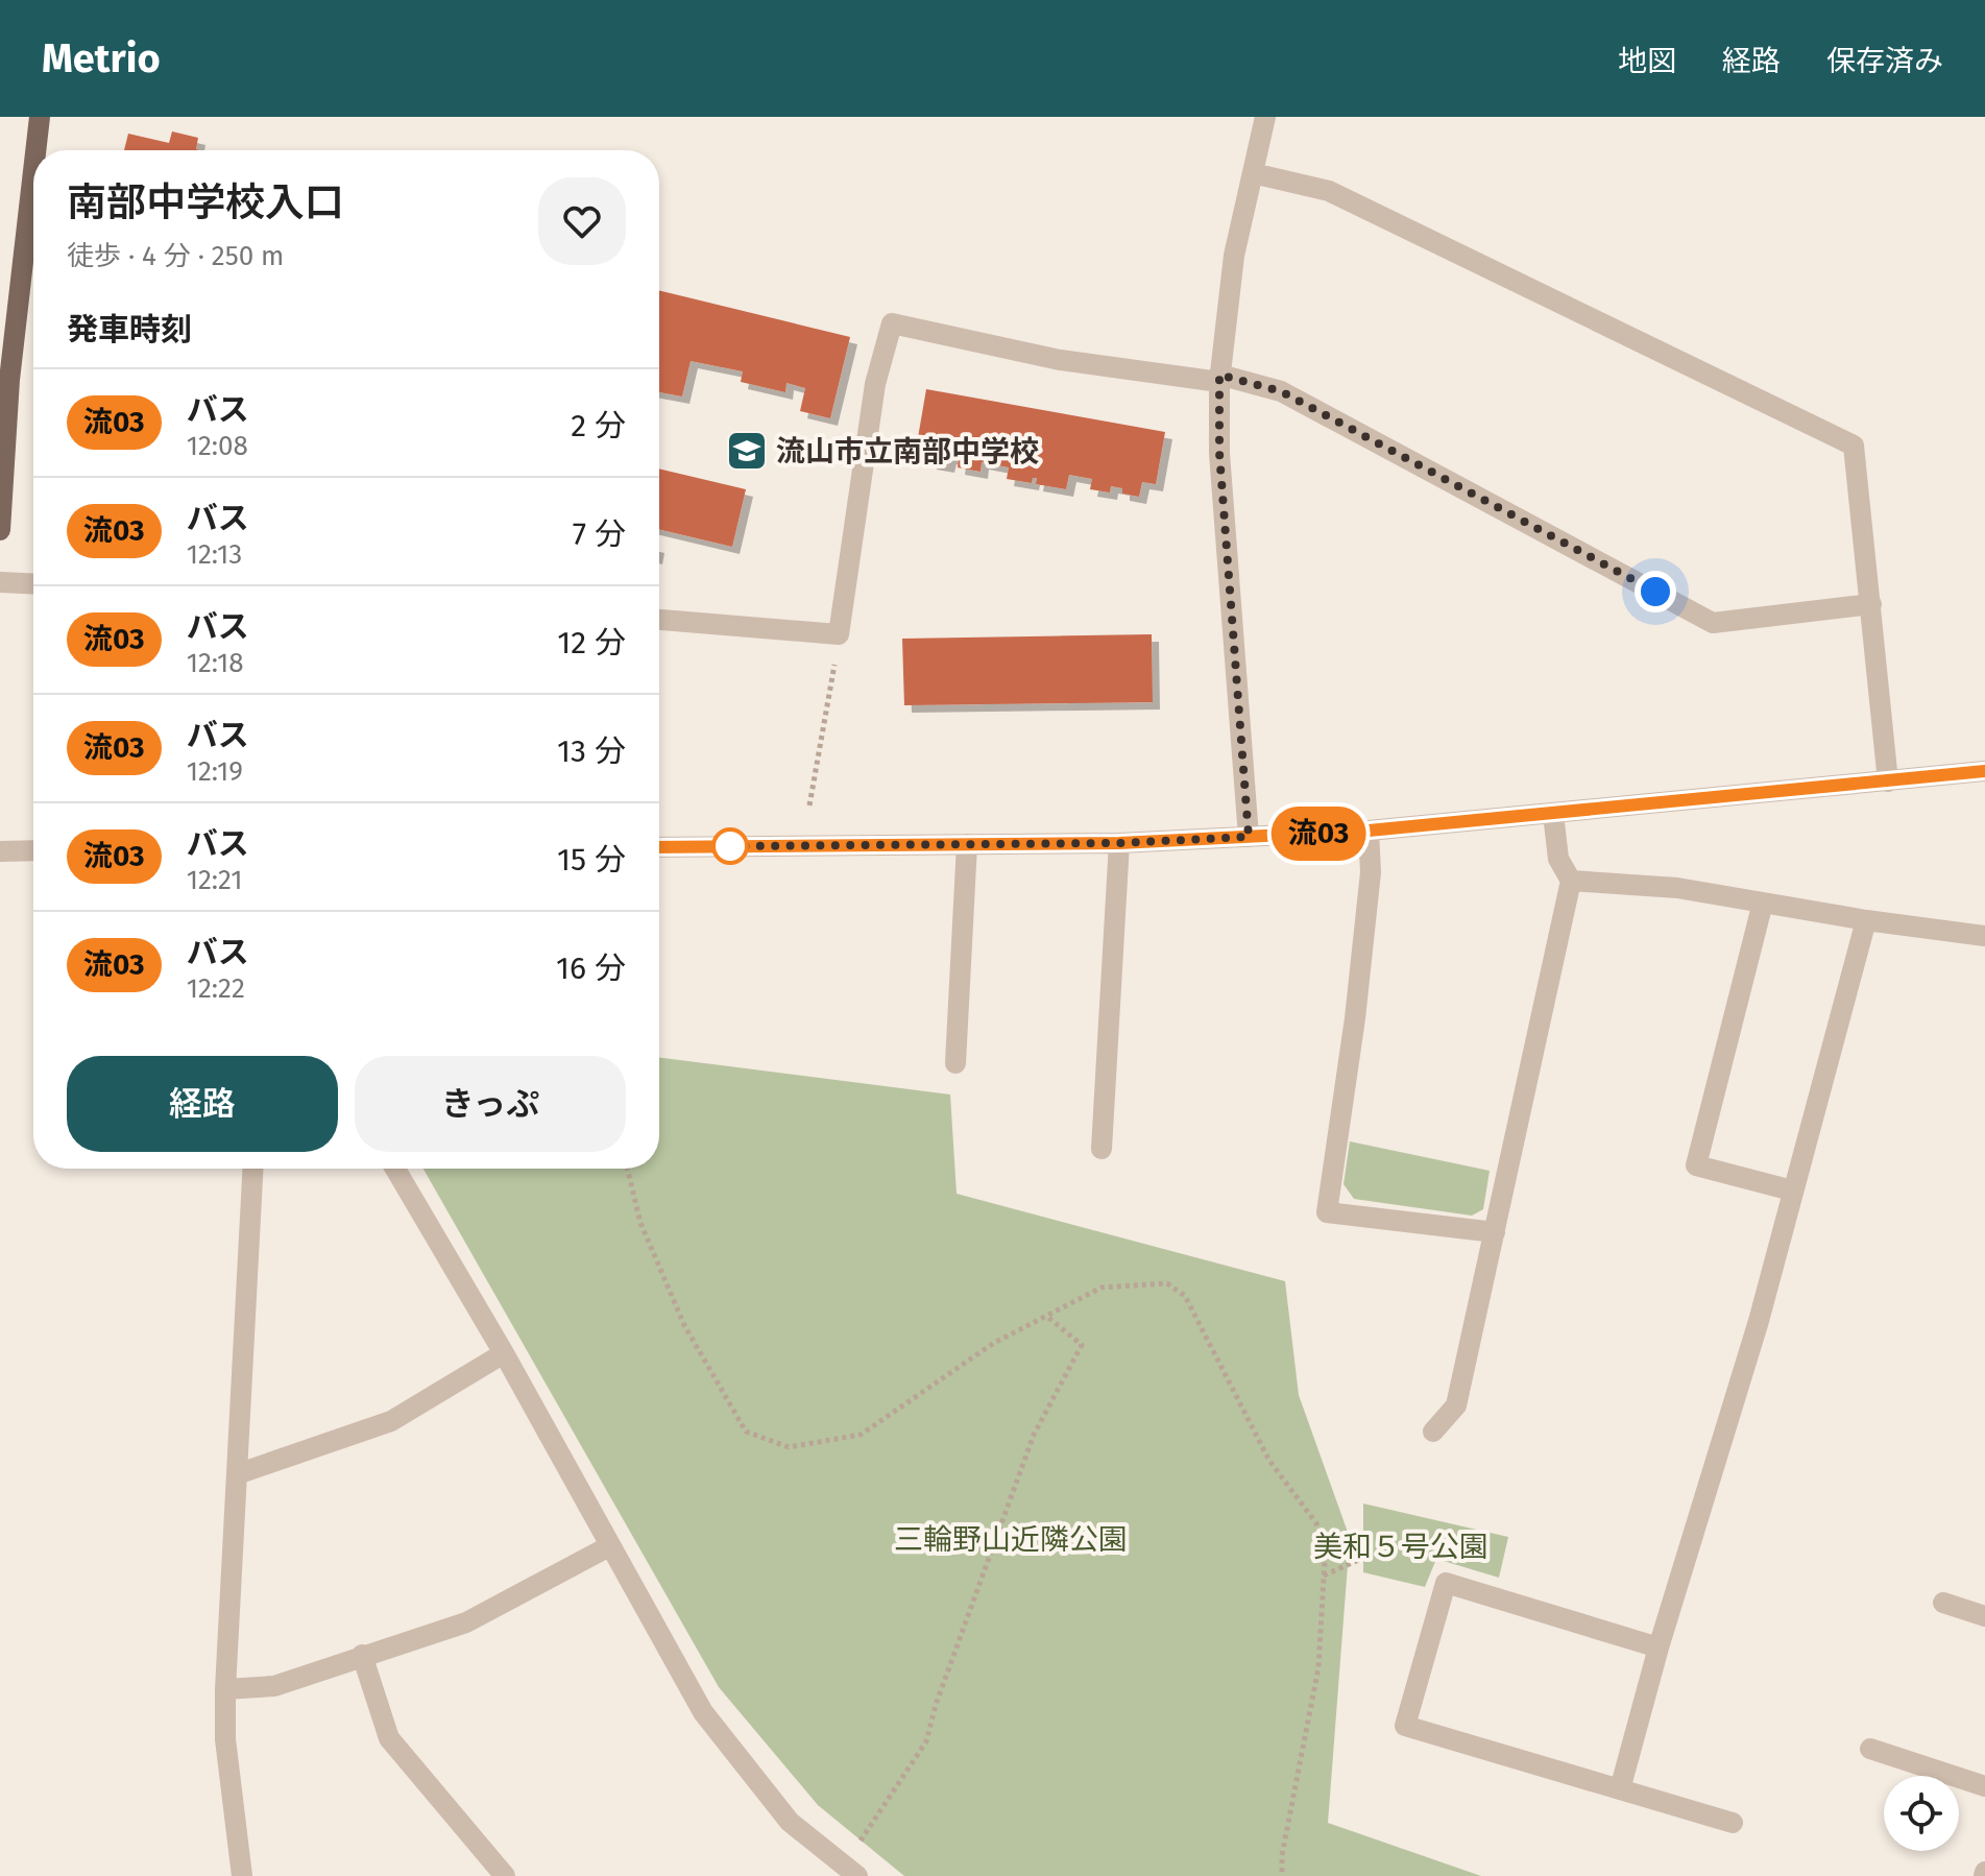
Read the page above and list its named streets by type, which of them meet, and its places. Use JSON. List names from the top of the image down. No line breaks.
{"parks":["三輪野山近隣公園","美和５号公園"],"places":{"school or university":["流山市立南部中学校"]},"lines":["bus line 流03"],"page":{"header":"Metrio","nav":["地図","経路","保存済み"],"on_map":"流03","heading":[["南部中学校入口","徒歩 · 4 分 · 250 m"],"発車時刻"],"list":[{"mark":"流03","name":"バス","note":"12:08","value":"2 分"},{"mark":"流03","name":"バス","note":"12:13","value":"7 分"},{"mark":"流03","name":"バス","note":"12:18","value":"12 分"},{"mark":"流03","name":"バス","note":"12:19","value":"13 分"},{"mark":"流03","name":"バス","note":"12:21","value":"15 分"},{"mark":"流03","name":"バス","note":"12:22","value":"16 分"}],"buttons":["経路","きっぷ"]}}
